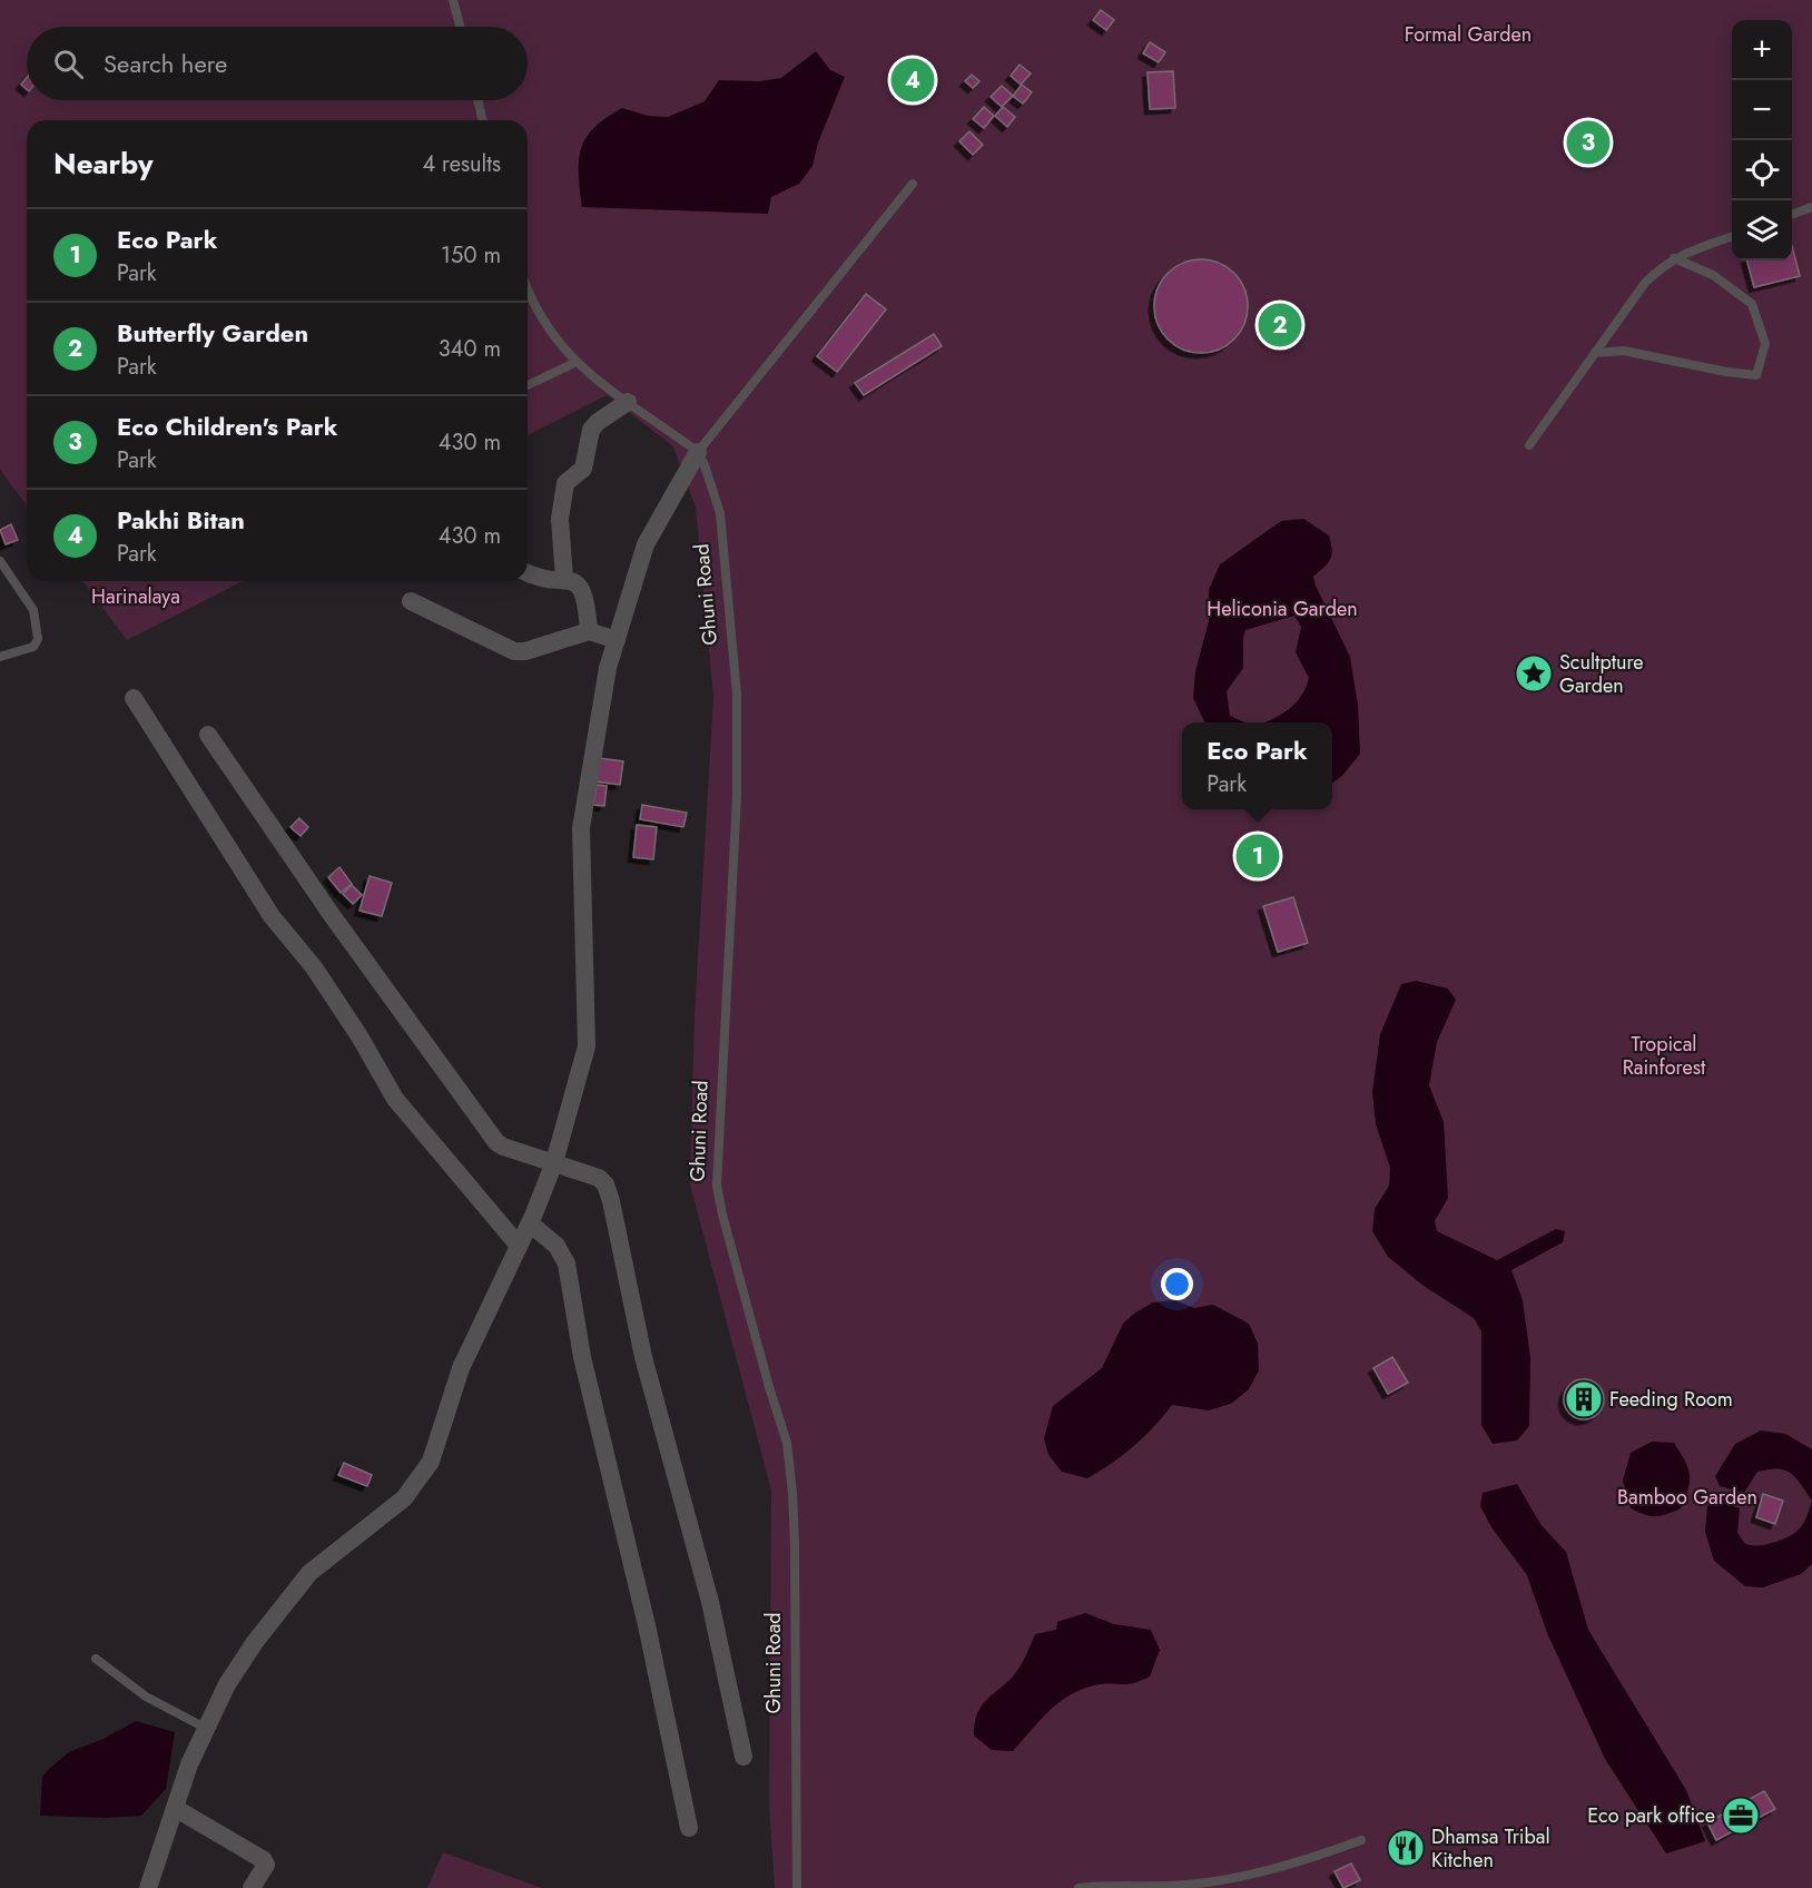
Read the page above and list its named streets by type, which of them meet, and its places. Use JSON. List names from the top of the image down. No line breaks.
{"streets":{"lane":["Ghuni Road"]},"parks":["Formal Garden","Harinalaya","Heliconia Garden","Tropical Rainforest","Bamboo Garden"],"places":{"place":["Scultpture Garden"],"building":["Feeding Room"],"office":["Eco park office"],"restaurant":["Dhamsa Tribal Kitchen"]},"page":{"map_buttons":["+","−"],"search":"Search here","pins":["4","3","2","1"],"heading":["Nearby","4 results"],"list":[{"mark":"1","name":"Eco Park","note":"Park","value":"150 m"},{"mark":"2","name":"Butterfly Garden","note":"Park","value":"340 m"},{"mark":"3","name":"Eco Children's Park","note":"Park","value":"430 m"},{"mark":"4","name":"Pakhi Bitan","note":"Park","value":"430 m"}],"popup":["Eco Park","Park"]}}
